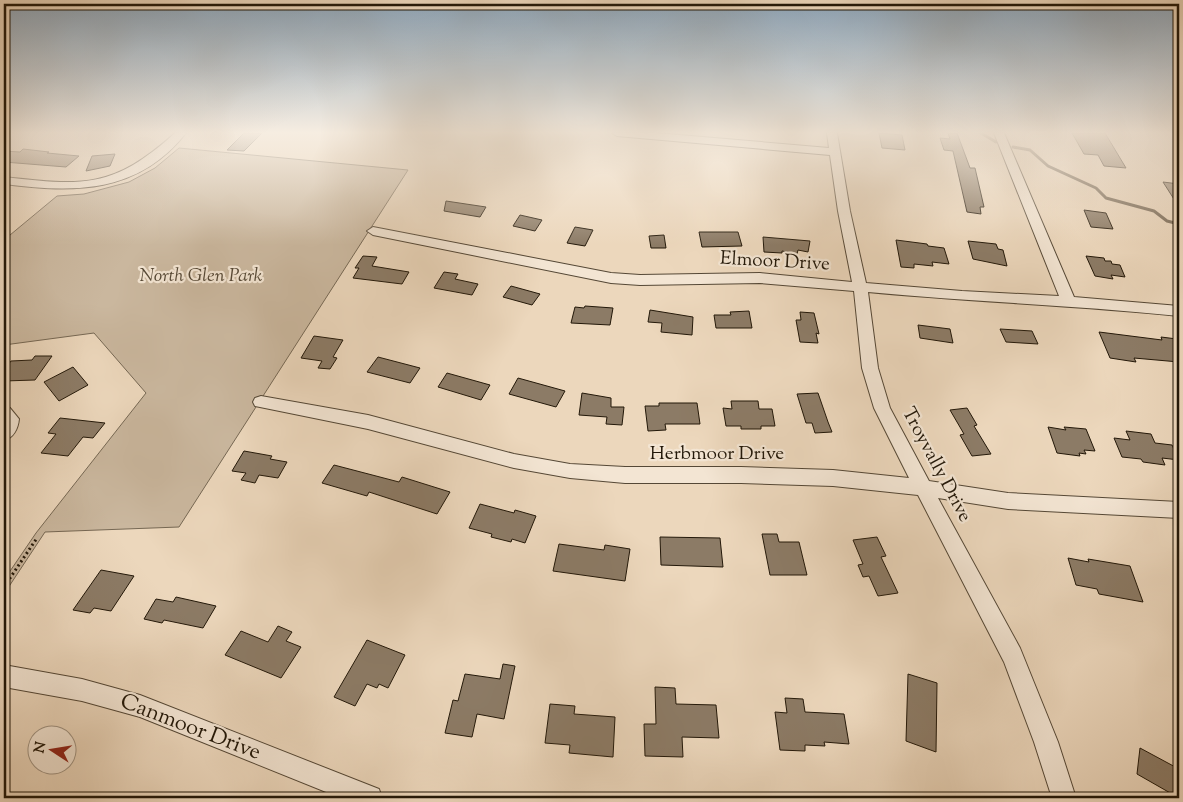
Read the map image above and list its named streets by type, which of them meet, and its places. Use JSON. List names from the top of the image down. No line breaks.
{"streets":{"street":["Elmoor Drive","Herbmoor Drive","Troyvally Drive","Canmoor Drive"]},"crossings":[["Elmoor Drive","Troyvally Drive"],["Herbmoor Drive","Troyvally Drive"]],"parks":["North Glen Park"],"north":"left"}
